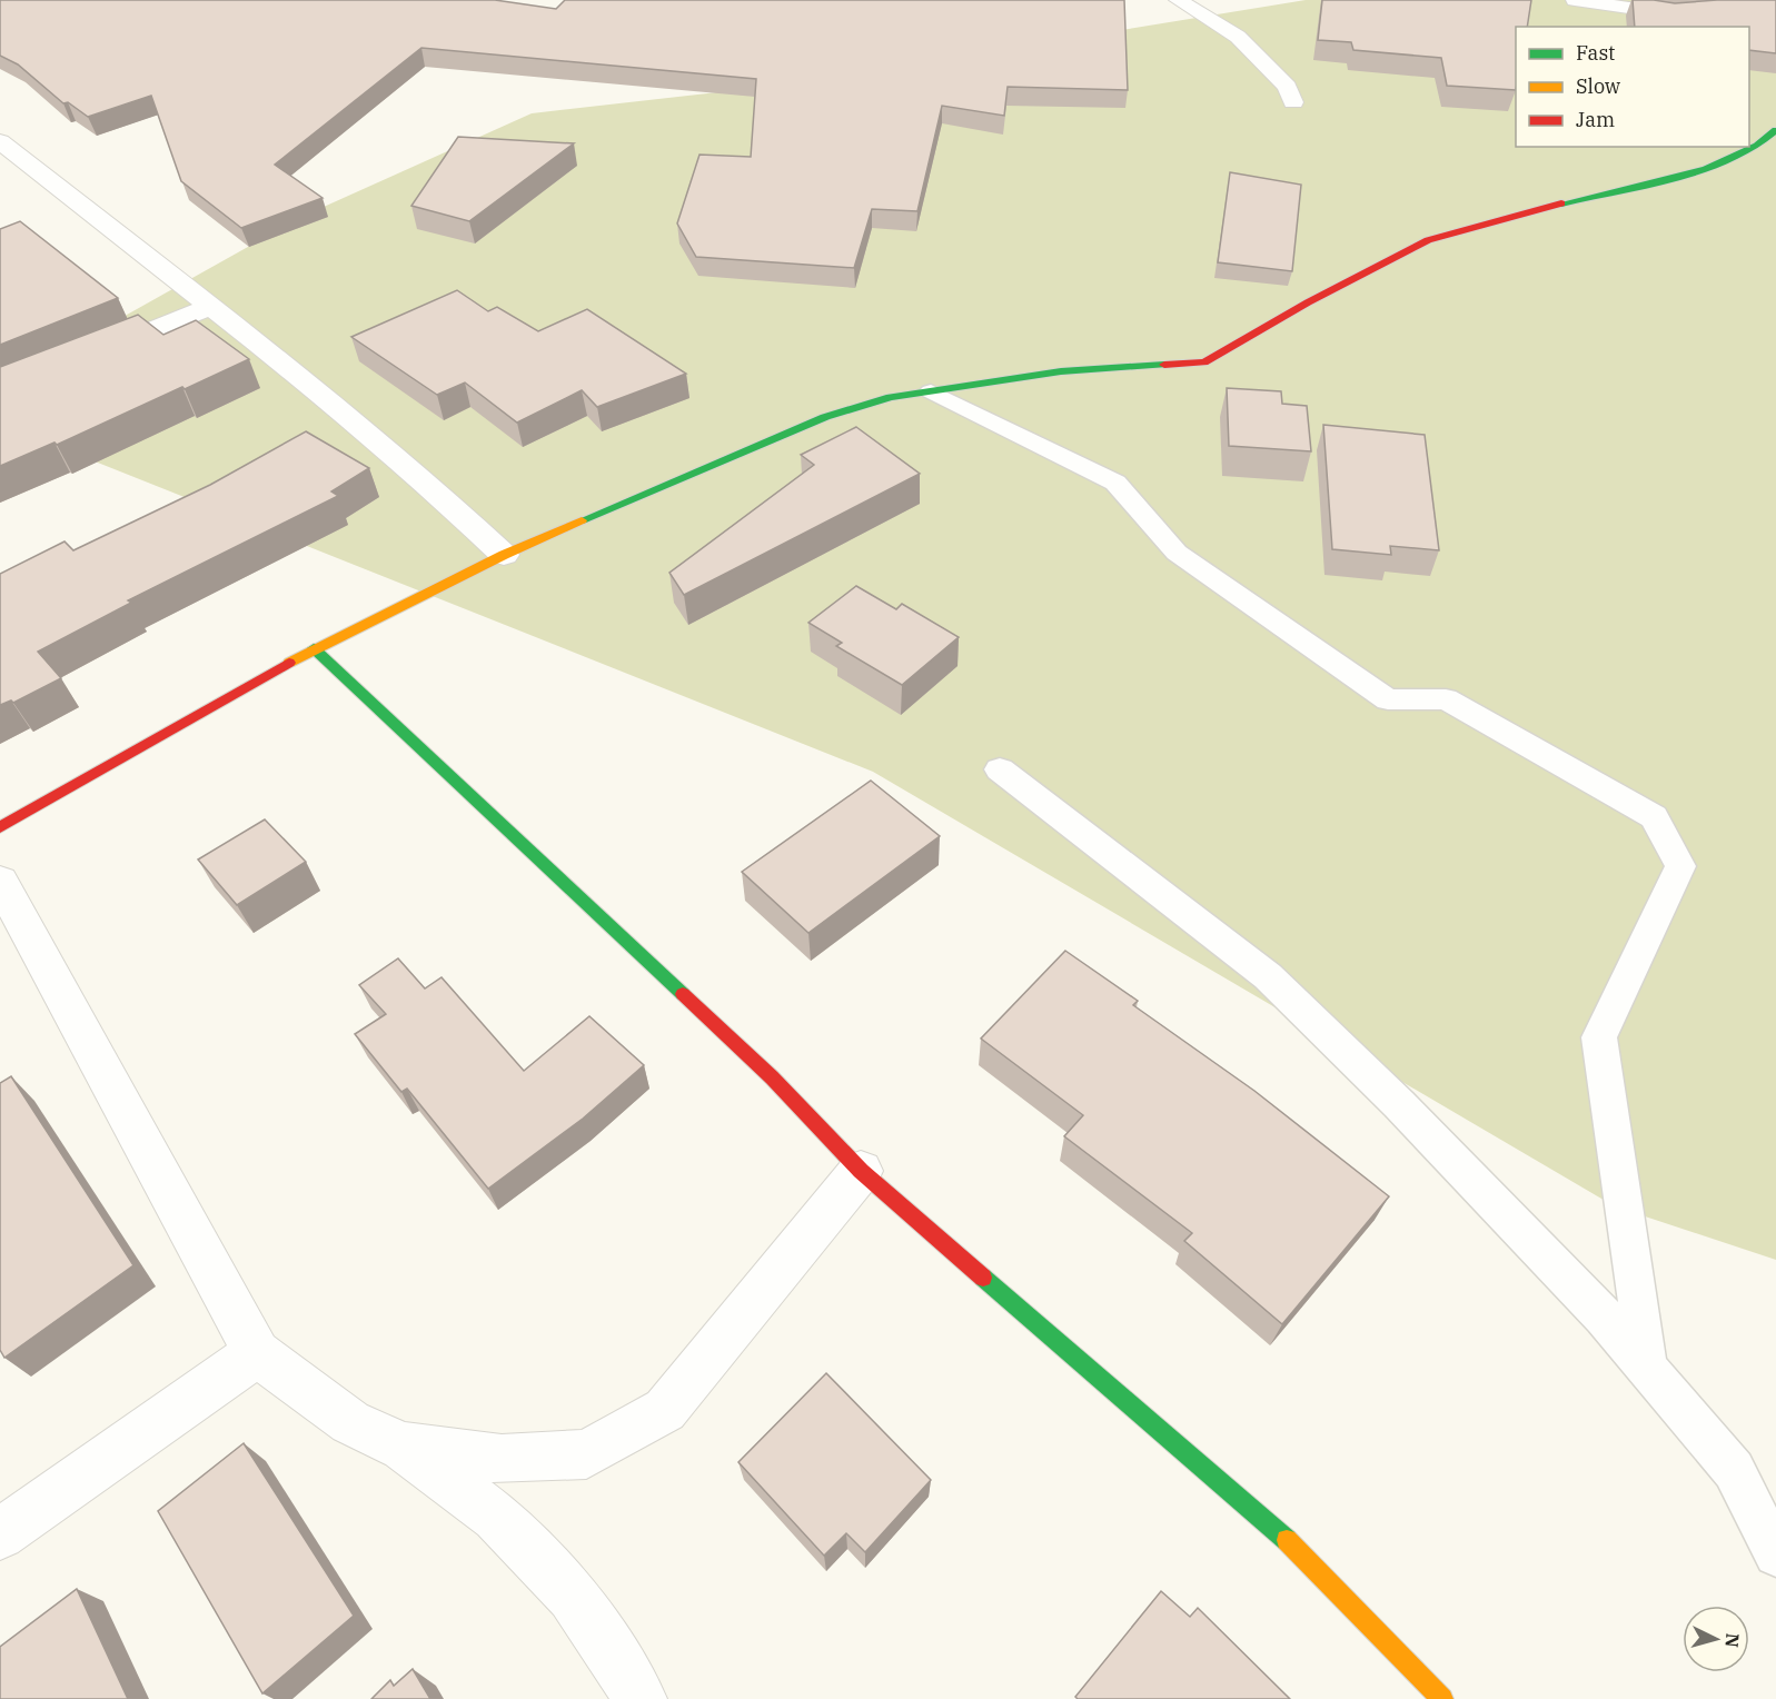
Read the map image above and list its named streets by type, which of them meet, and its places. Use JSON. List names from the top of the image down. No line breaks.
{"legend":["Fast","Slow","Jam"],"north":"right"}
